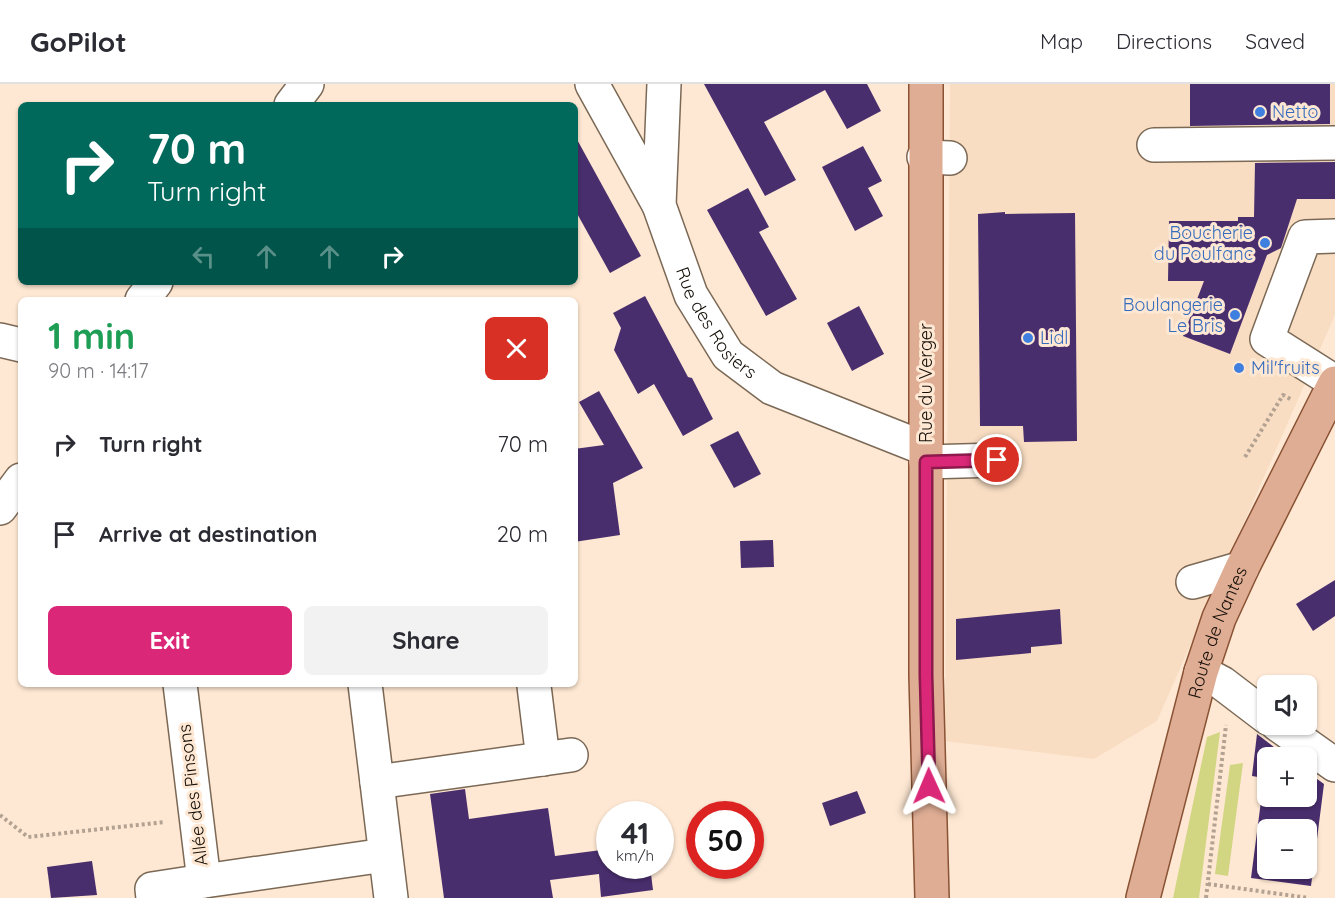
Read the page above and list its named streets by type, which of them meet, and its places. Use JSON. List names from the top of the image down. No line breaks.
{"streets":{"main road":["Rue du Verger","Route de Nantes"],"street":["Rue des Rosiers","Allée des Pinsons"]},"crossings":[["Rue des Rosiers","Rue du Verger"]],"places":["Netto","Boucherie du Poulfanc","Boulangerie Le Bris","Lidl","Mil'fruits"],"page":{"header":"GoPilot","nav":["Map","Directions","Saved"],"turn":["70 m","Turn right"],"heading":["1 min","90 m · 14:17"],"list":[{"name":"Turn right","value":"70 m"},{"name":"Arrive at destination","value":"20 m"}],"buttons":["Exit","Share"],"map_buttons":["+","−"],"speed":"41 km/h","limit":"50"}}
